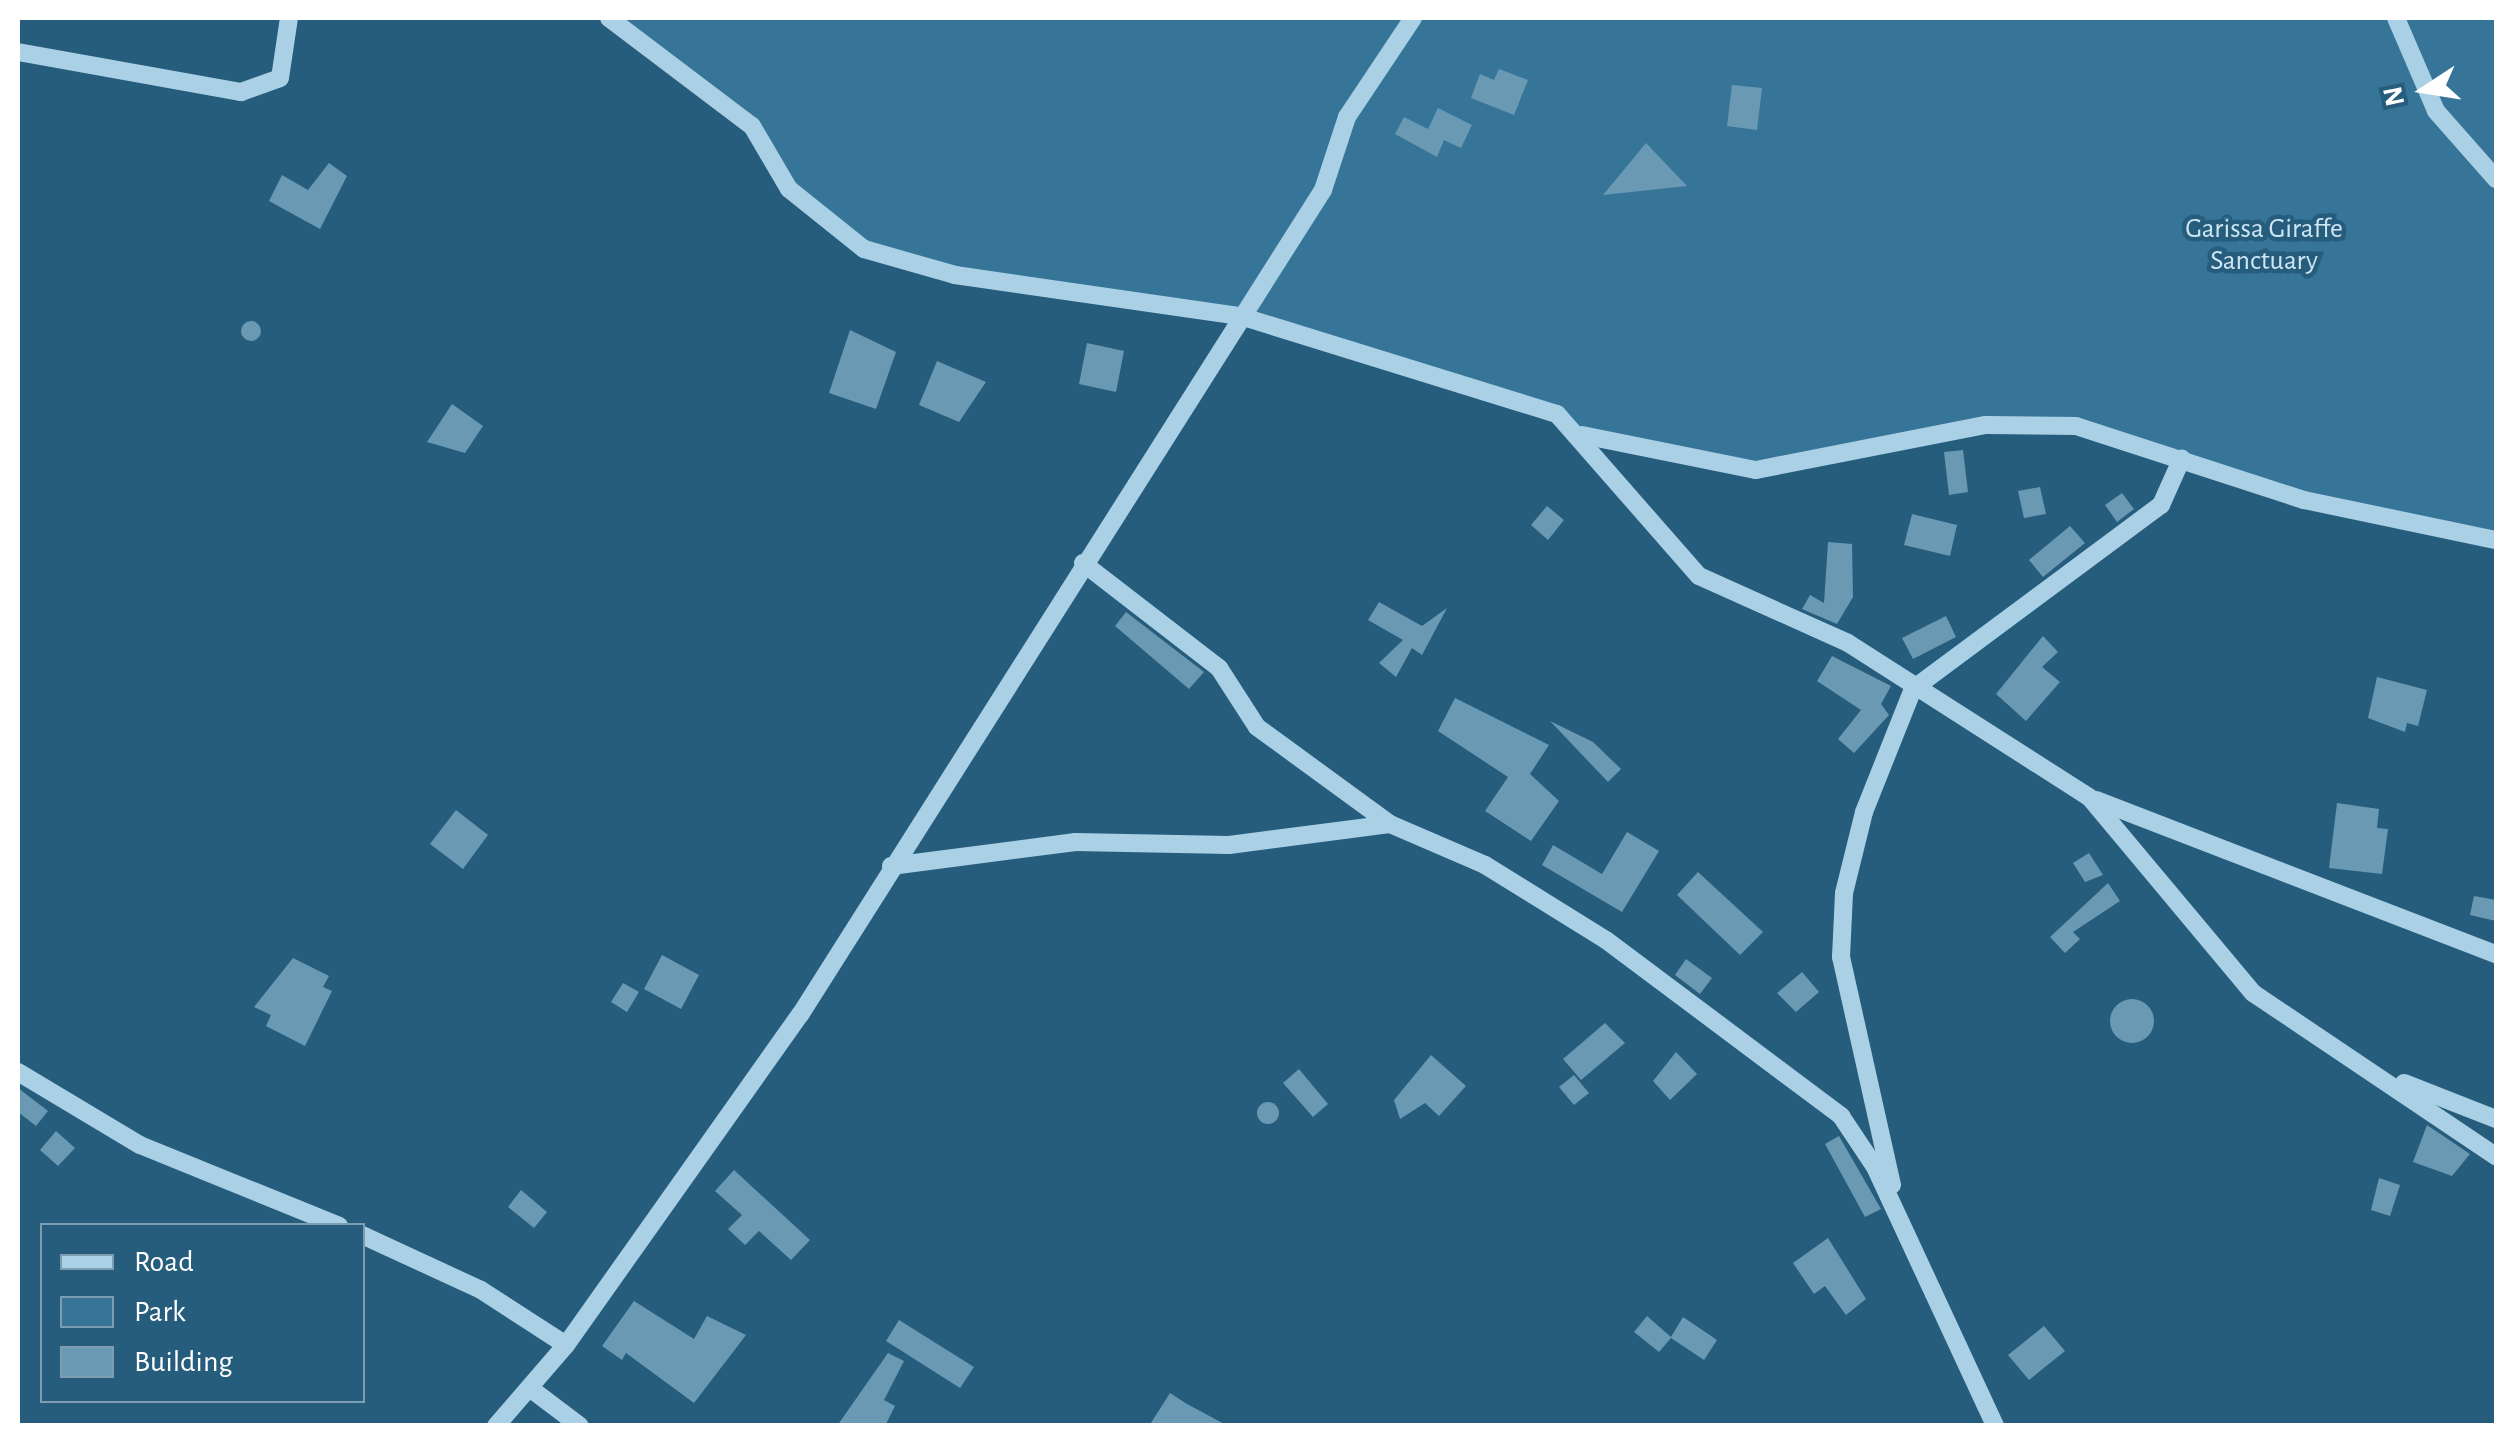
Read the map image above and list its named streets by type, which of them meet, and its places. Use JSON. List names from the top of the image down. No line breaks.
{"parks":["Garissa Giraffe Sanctuary"],"legend":["Road","Park","Building"],"north":"left"}
